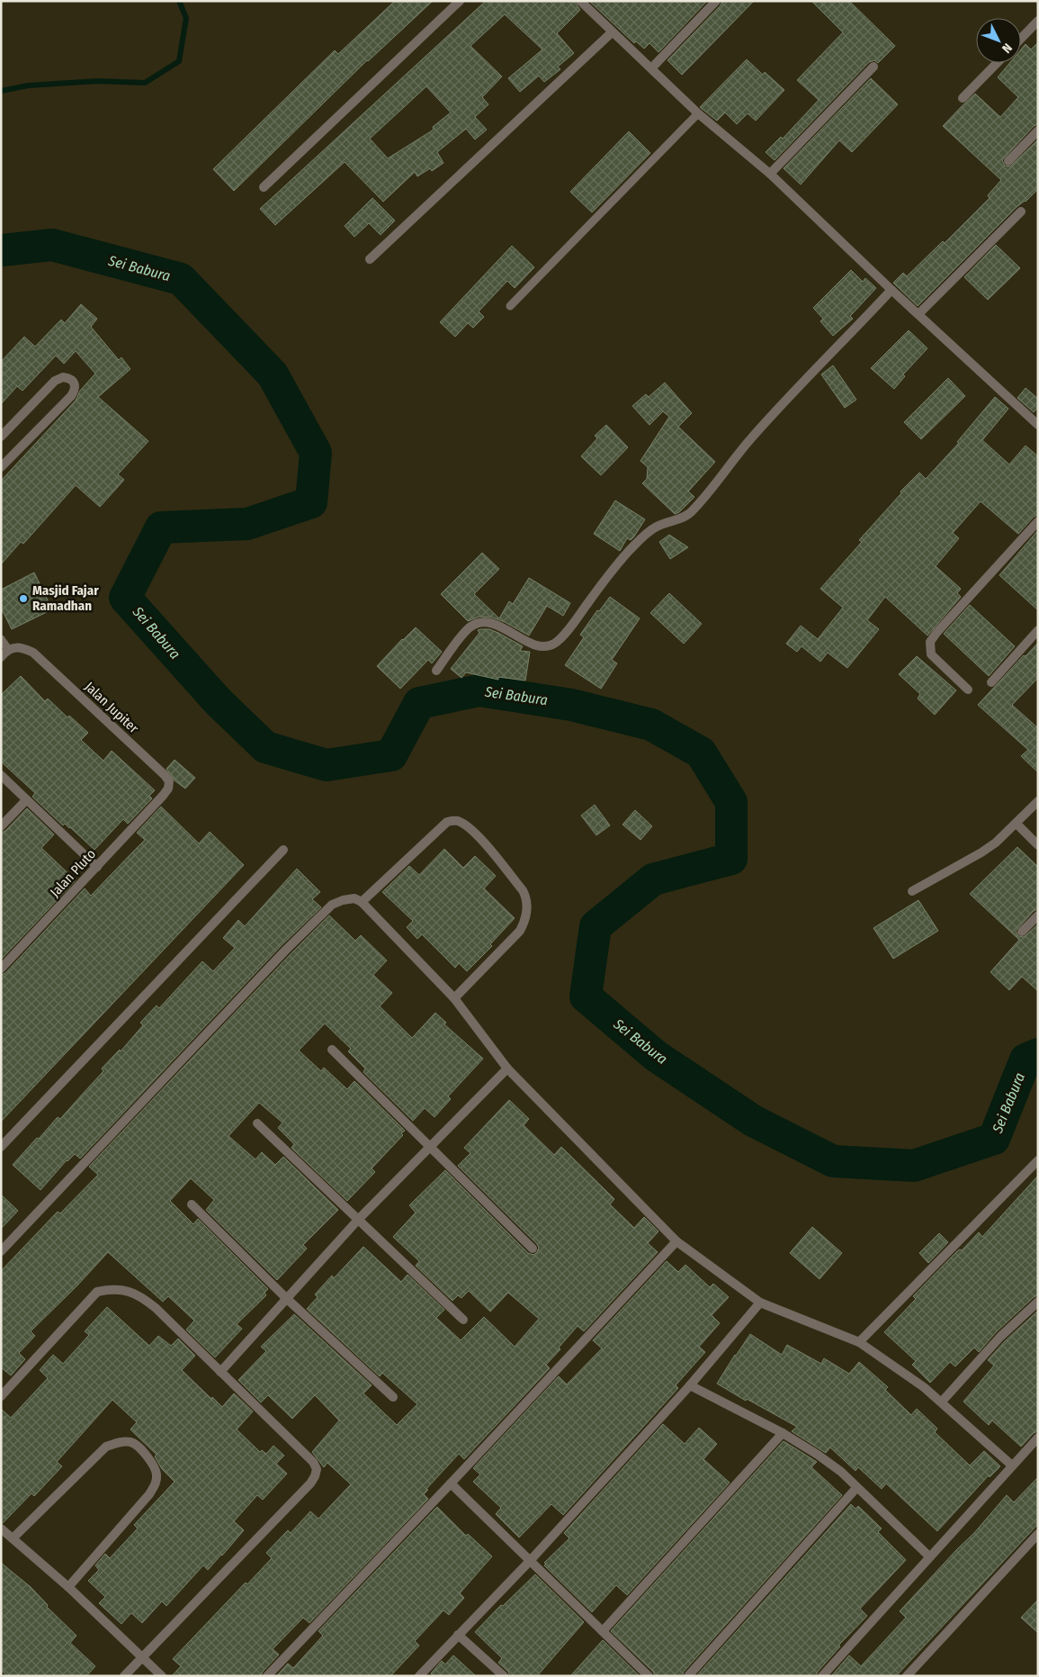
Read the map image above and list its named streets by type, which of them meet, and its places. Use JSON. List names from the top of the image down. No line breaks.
{"streets":{"street":["Jalan Jupiter","Jalan Pluto"]},"crossings":[["Jalan Jupiter","Jalan Pluto"]],"water":["Sei Babura"],"places":["Masjid Fajar Ramadhan"],"north":"bottom right"}
